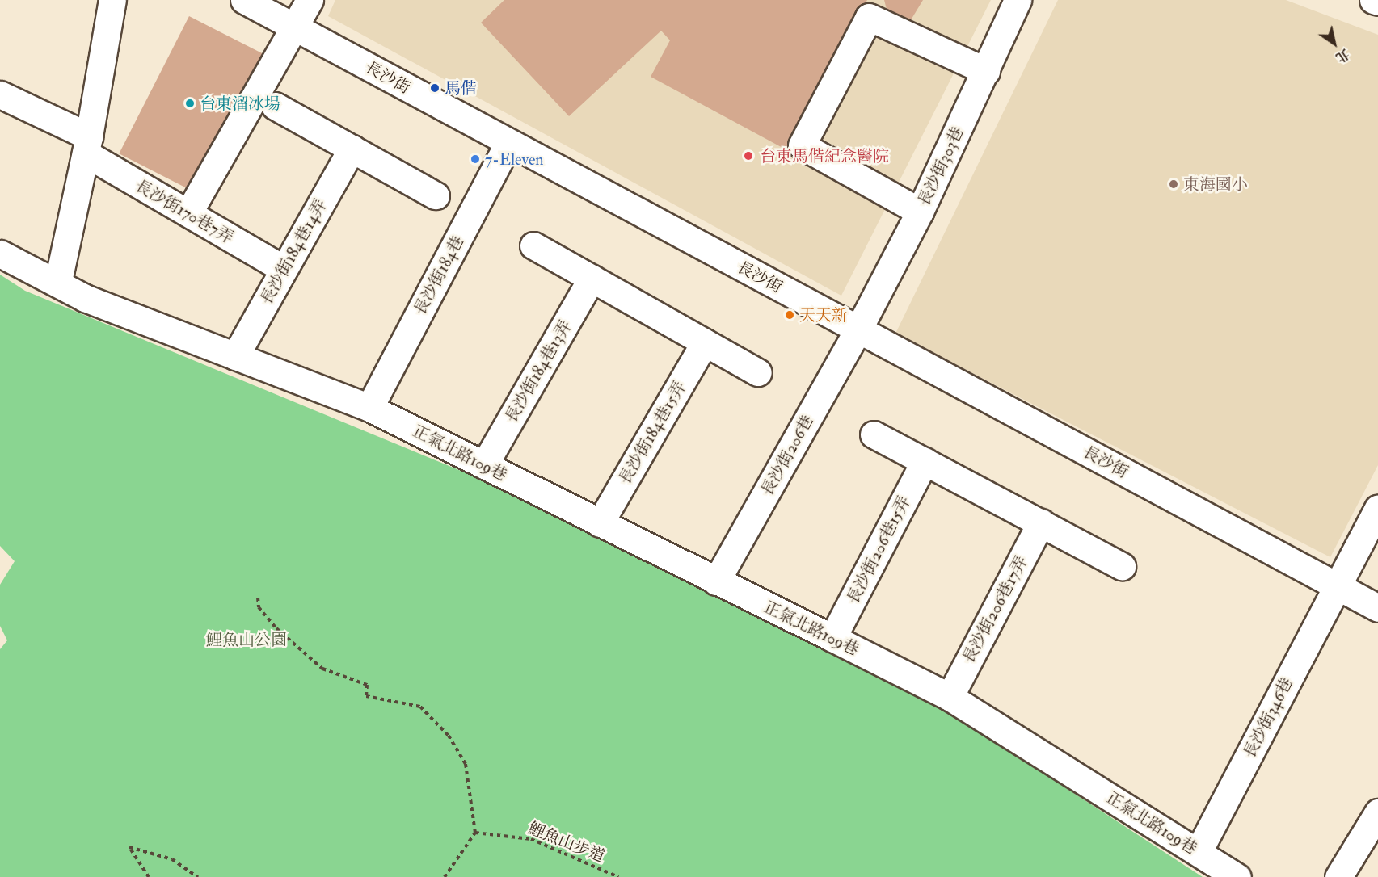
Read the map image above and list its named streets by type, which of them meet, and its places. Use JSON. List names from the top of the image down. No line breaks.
{"streets":{"street":["長沙街","長沙街303巷","長沙街170巷7弄","長沙街184巷14弄","長沙街184巷","長沙街184巷13弄","長沙街184巷15弄","正氣北路109巷","長沙街206巷","長沙街206巷15弄","長沙街206巷17弄","長沙街346巷"],"path":["鯉魚山步道"]},"crossings":[["長沙街","長沙街303巷"],["長沙街","長沙街184巷"],["長沙街","長沙街206巷"],["長沙街","長沙街346巷"],["長沙街303巷","長沙街206巷"],["長沙街170巷7弄","長沙街184巷14弄"],["長沙街184巷14弄","正氣北路109巷"],["長沙街184巷","正氣北路109巷"],["長沙街184巷13弄","正氣北路109巷"],["長沙街184巷15弄","正氣北路109巷"],["正氣北路109巷","長沙街206巷"],["正氣北路109巷","長沙街206巷15弄"],["正氣北路109巷","長沙街206巷17弄"],["正氣北路109巷","長沙街346巷"]],"parks":["鯉魚山公園"],"places":["馬偕","台東溜冰場","台東馬偕紀念醫院","7-Eleven","東海國小","天天新"],"north":"bottom right"}
